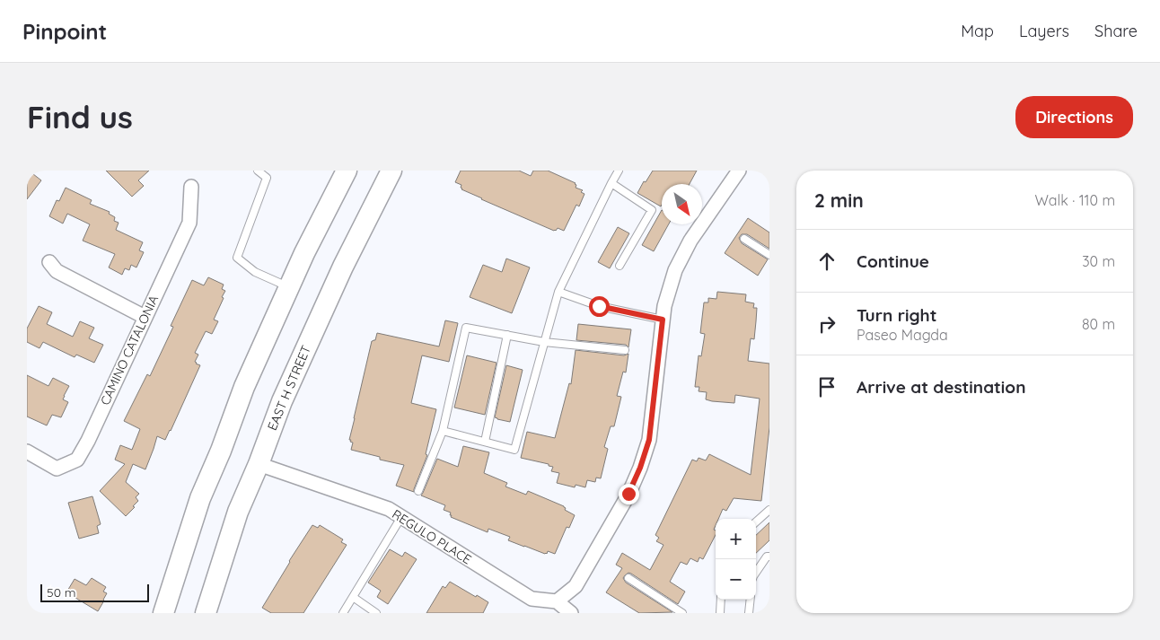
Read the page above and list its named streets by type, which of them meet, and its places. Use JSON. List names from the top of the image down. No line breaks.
{"streets":{"main road":["EAST H STREET"],"street":["CAMINO CATALONIA","REGULO PLACE"]},"crossings":[["EAST H STREET","REGULO PLACE"]],"scale_bar":"50 m","north":"bottom right","page":{"header":"Pinpoint","nav":["Map","Layers","Share"],"buttons":"Directions","title":"Find us","heading":["2 min","Walk · 110 m"],"list":[["Continue","30 m"],["Turn right","Paseo Magda","80 m"],"Arrive at destination"],"map_buttons":["+","−"],"scale":"50 m"}}
